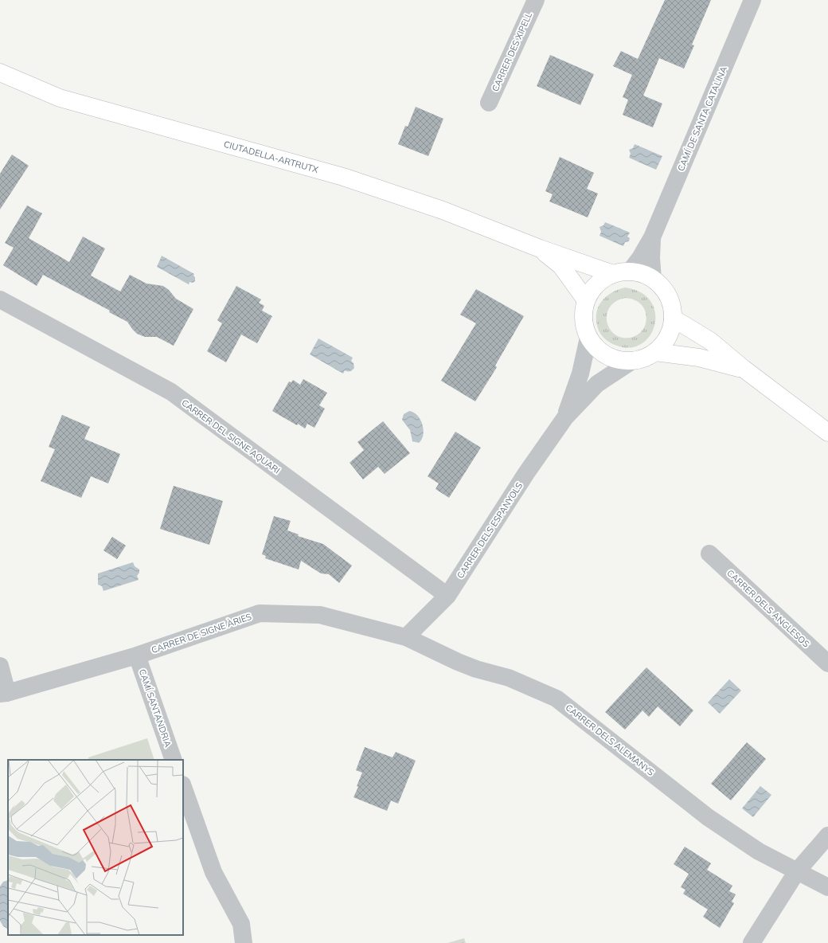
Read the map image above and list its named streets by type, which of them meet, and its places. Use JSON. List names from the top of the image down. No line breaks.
{"streets":{"main road":["CIUTADELLA-ARTRUTX"],"street":["CARRER DES XIPELL","CAMÍ DE SANTA CATALINA","CARRER DEL SIGNE AQUARI","CARRER DELS ESPANYOLS","CARRER DELS ANGLESOS","CARRER DE SIGNE ÀRIES","CAMÍ SANTANDRIA","CARRER DELS ALEMANYS"]},"crossings":[["CAMÍ DE SANTA CATALINA","CIUTADELLA-ARTRUTX"],["CAMÍ DE SANTA CATALINA","CARRER DELS ESPANYOLS"],["CIUTADELLA-ARTRUTX","CARRER DELS ESPANYOLS"],["CARRER DEL SIGNE AQUARI","CARRER DELS ESPANYOLS"],["CARRER DELS ESPANYOLS","CARRER DE SIGNE ÀRIES"],["CARRER DELS ESPANYOLS","CARRER DELS ALEMANYS"],["CARRER DE SIGNE ÀRIES","CAMÍ SANTANDRIA"],["CARRER DE SIGNE ÀRIES","CARRER DELS ALEMANYS"]]}
